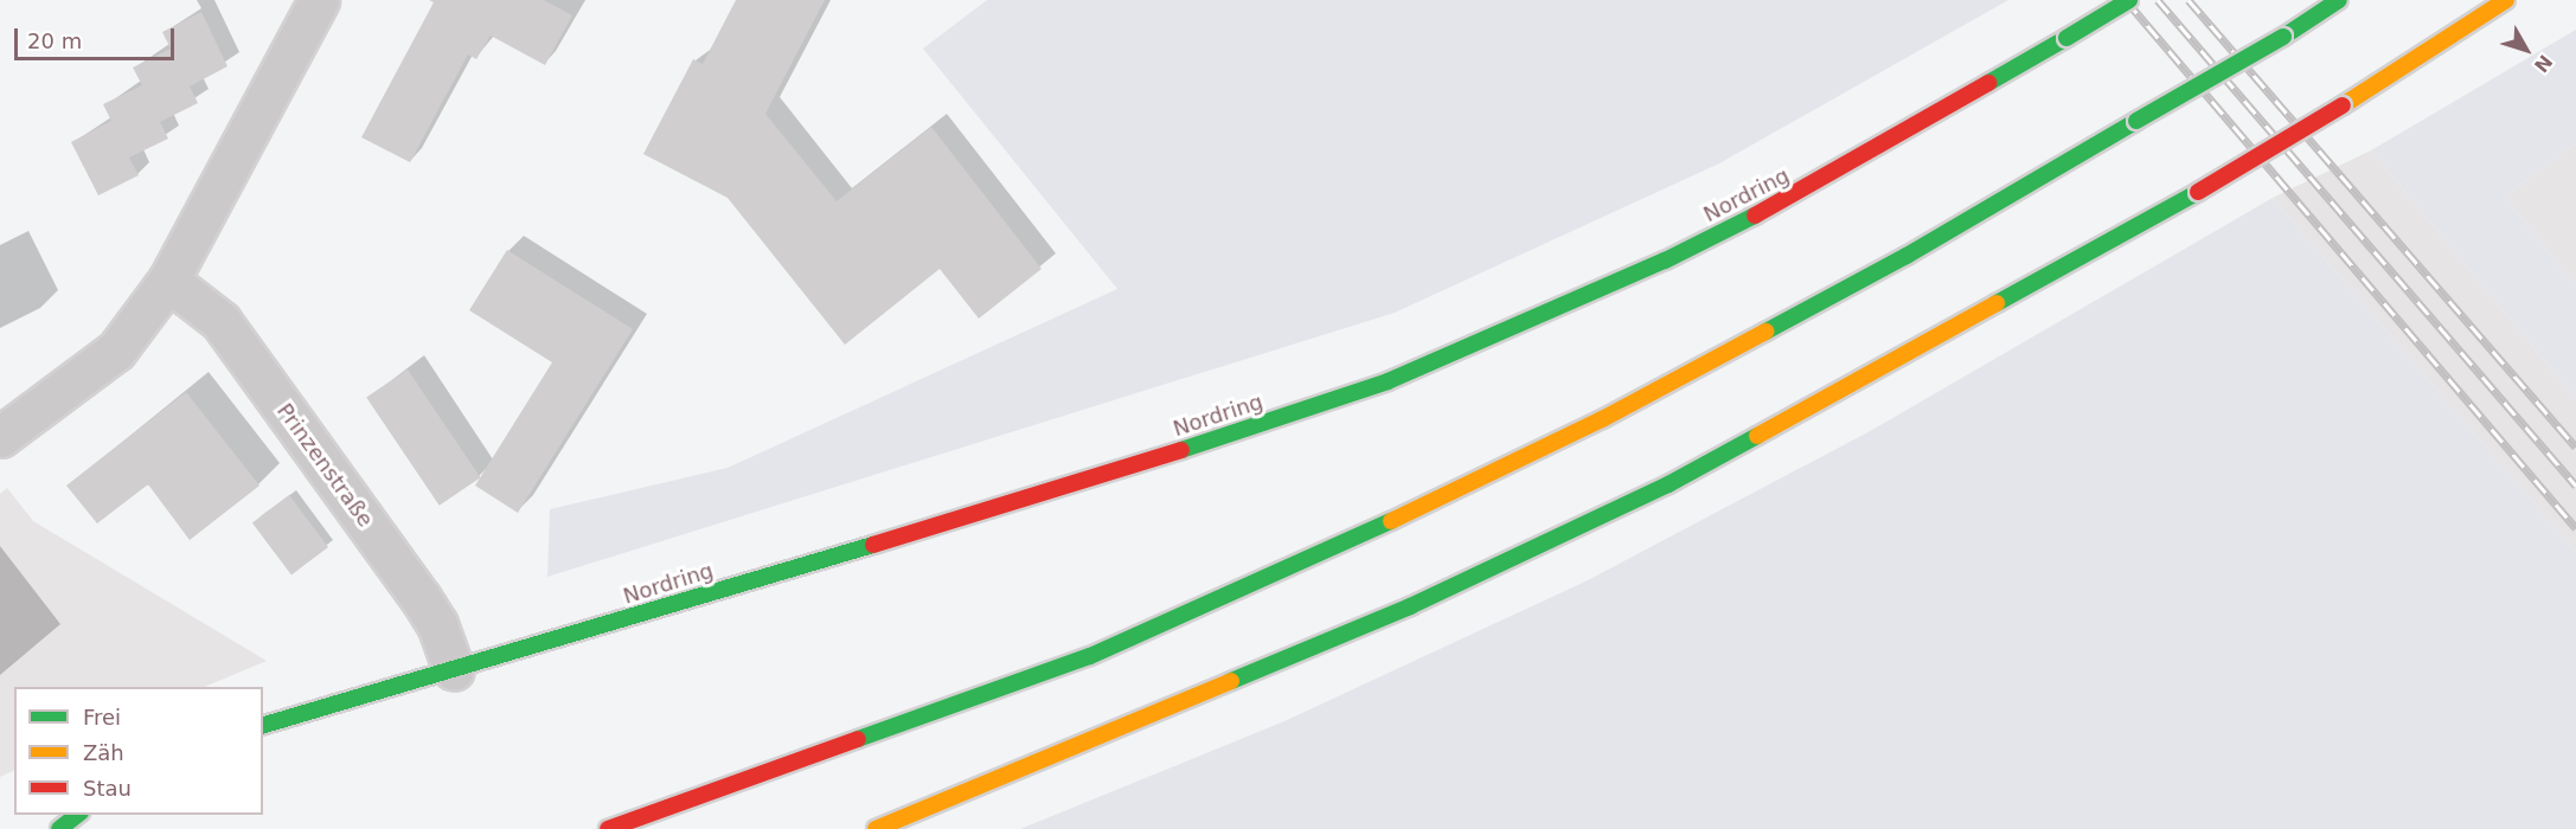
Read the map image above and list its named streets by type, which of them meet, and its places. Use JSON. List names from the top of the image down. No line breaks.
{"streets":{"main road":["Nordring"],"street":["Prinzenstraße"]},"crossings":[["Nordring","Prinzenstraße"]],"legend":["Frei","Zäh","Stau"],"scale_bar":"20 m","north":"bottom right"}
